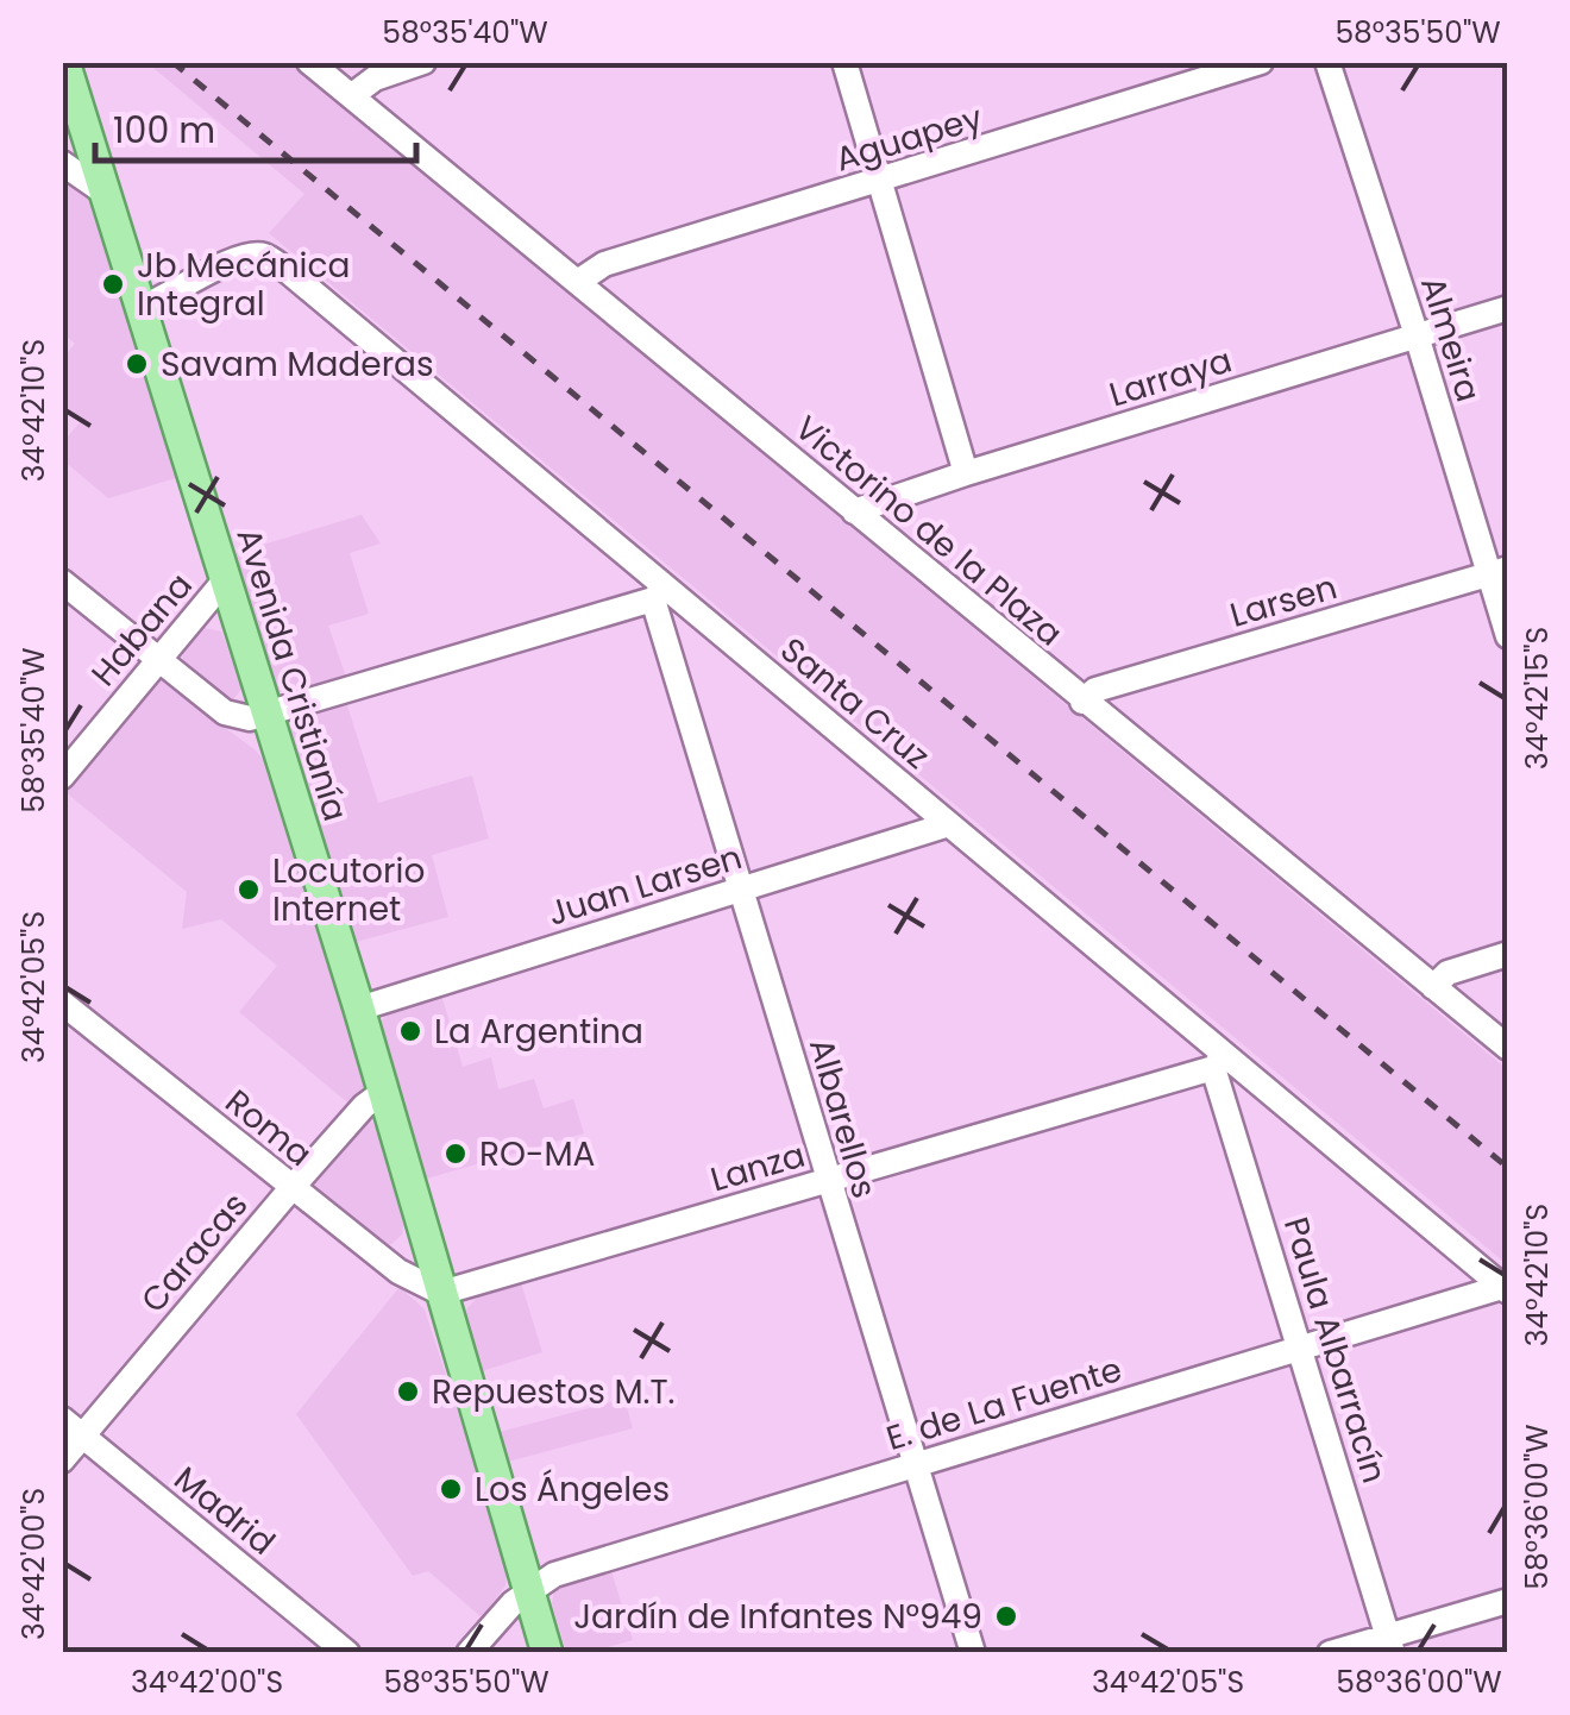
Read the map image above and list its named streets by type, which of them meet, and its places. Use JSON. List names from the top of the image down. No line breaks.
{"streets":{"main road":["Avenida Cristianía"],"street":["Aguapey","Almeira","Larraya","Victorino de la Plaza","Larsen","Habana","Santa Cruz","Juan Larsen","Albarellos","Roma","Lanza","Caracas","Paula Albarracín","E. de La Fuente","Madrid"]},"crossings":[["Aguapey","Victorino de la Plaza"],["Almeira","Larraya"],["Almeira","Larsen"],["Larraya","Victorino de la Plaza"],["Victorino de la Plaza","Larsen"],["Habana","Avenida Cristianía"],["Avenida Cristianía","Santa Cruz"],["Avenida Cristianía","Juan Larsen"],["Avenida Cristianía","Roma"],["Avenida Cristianía","Lanza"],["Avenida Cristianía","Caracas"],["Avenida Cristianía","E. de La Fuente"],["Santa Cruz","Juan Larsen"],["Santa Cruz","Albarellos"],["Santa Cruz","Lanza"],["Santa Cruz","Paula Albarracín"],["Santa Cruz","E. de La Fuente"],["Juan Larsen","Albarellos"],["Albarellos","Lanza"],["Albarellos","E. de La Fuente"],["Roma","Lanza"],["Roma","Caracas"],["Lanza","Paula Albarracín"],["Caracas","Madrid"],["Paula Albarracín","E. de La Fuente"]],"places":["Jb Mecánica Integral","Savam Maderas","Locutorio Internet","La Argentina","RO-MA","Repuestos M.T.","Los Ángeles","Jardín de Infantes N°949"],"scale_bar":"100 m","coordinates":["58°35'40\"W","58°35'50\"W","34°42'10\"S","34°42'15\"S","34°42'05\"S","58°36'00\"W","34°42'00\"S"]}
